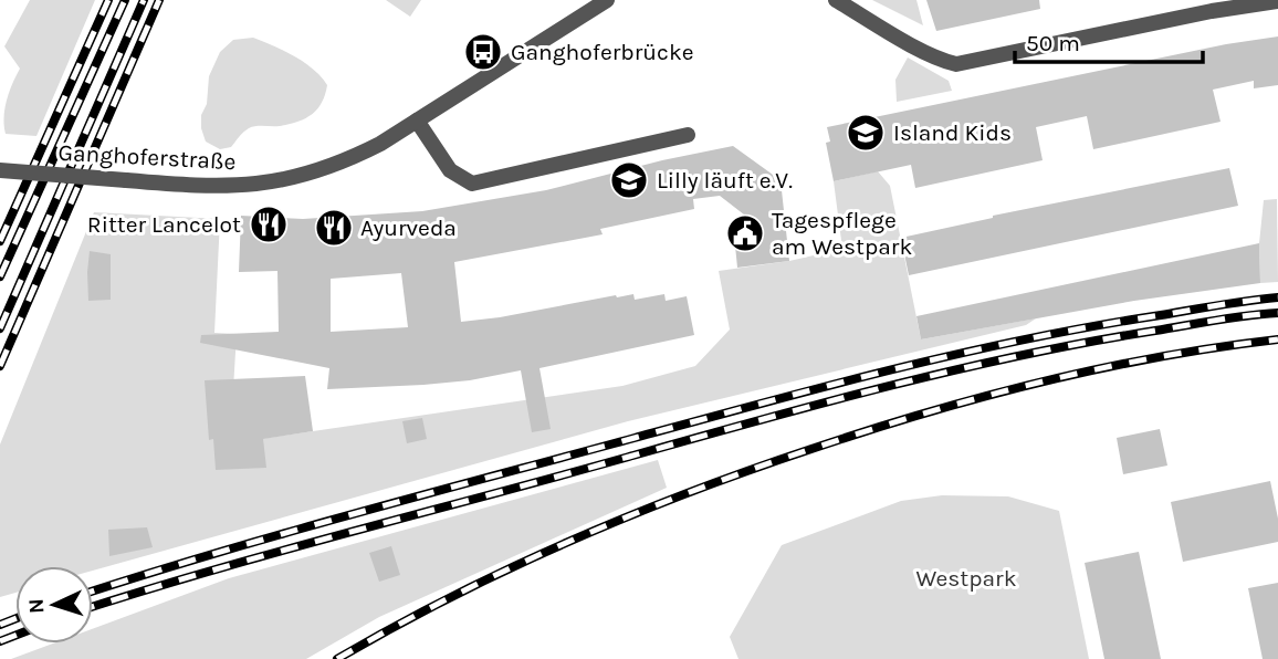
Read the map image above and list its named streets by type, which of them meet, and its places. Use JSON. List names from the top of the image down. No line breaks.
{"streets":{"street":["Ganghoferstraße"]},"parks":["Westpark"],"places":{"bus stop":["Ganghoferbrücke"],"school or university":["Island Kids","Lilly läuft e.V."],"restaurant":["Ritter Lancelot","Ayurveda"],"public building":["Tagespflege am Westpark"]},"scale_bar":"50 m","north":"left"}
